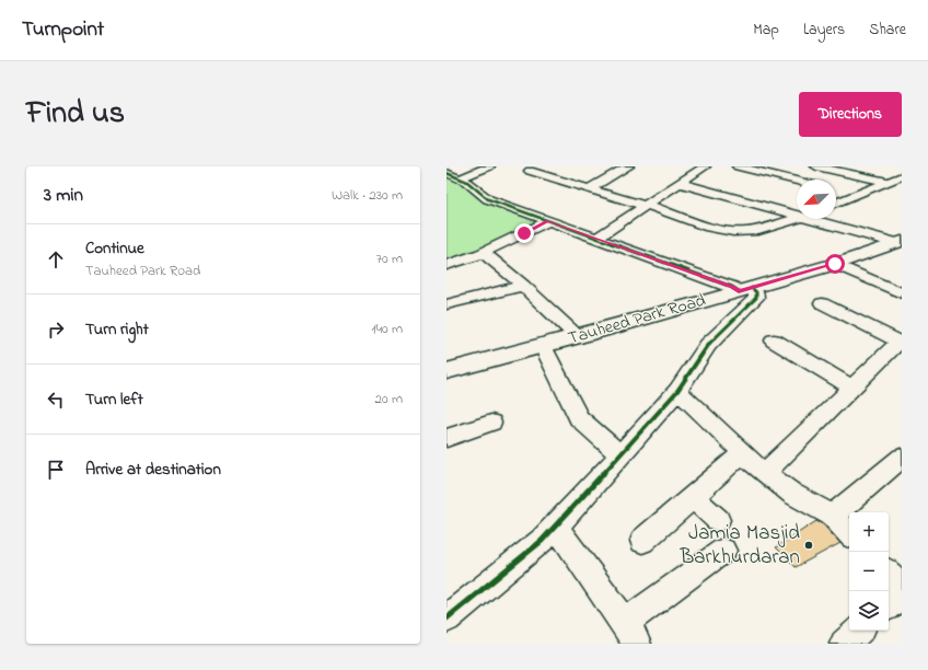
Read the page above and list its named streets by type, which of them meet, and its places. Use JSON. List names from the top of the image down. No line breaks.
{"streets":{"main road":["Tauheed Park Road"]},"places":["Jamia Masjid Barkhurdaran"],"north":"bottom left","page":{"header":"Turnpoint","nav":["Map","Layers","Share"],"title":"Find us","buttons":"Directions","heading":["3 min","Walk · 230 m"],"list":[["Continue","Tauheed Park Road","70 m"],["Turn right","140 m"],["Turn left","20 m"],"Arrive at destination"],"map_buttons":["+","−"]}}
